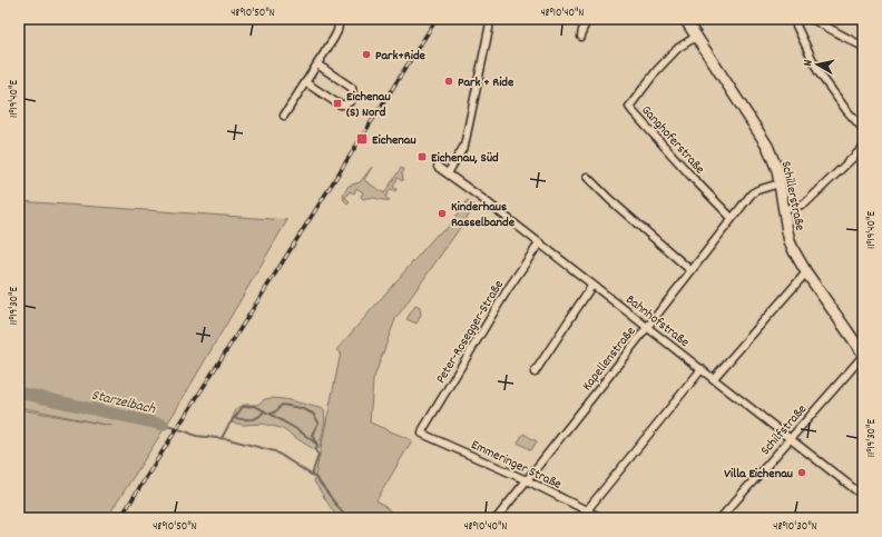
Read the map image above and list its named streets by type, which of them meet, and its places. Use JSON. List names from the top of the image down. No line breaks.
{"streets":{"main road":["Schillerstraße"],"street":["Ganghoferstraße","Bahnhofstraße","Peter-Rosegger-Straße","Kapellenstraße","Schilfstraße","Emmeringer Straße"]},"crossings":[["Ganghoferstraße","Schillerstraße"],["Ganghoferstraße","Kapellenstraße"],["Schillerstraße","Kapellenstraße"],["Schillerstraße","Schilfstraße"],["Bahnhofstraße","Peter-Rosegger-Straße"],["Bahnhofstraße","Kapellenstraße"],["Bahnhofstraße","Schilfstraße"],["Peter-Rosegger-Straße","Emmeringer Straße"],["Kapellenstraße","Emmeringer Straße"]],"water":["Starzelbach"],"places":{"other":["Park+Ride","Park + Ride","Kinderhaus Rasselbande","Villa Eichenau"],"transit":["Eichenau (S) Nord","Eichenau","Eichenau, Süd"]},"north":"left","coordinates":["48°10'50\"N","48°10'40\"N","11°19'40\"E","11°19'30\"E","48°10'30\"N"]}
